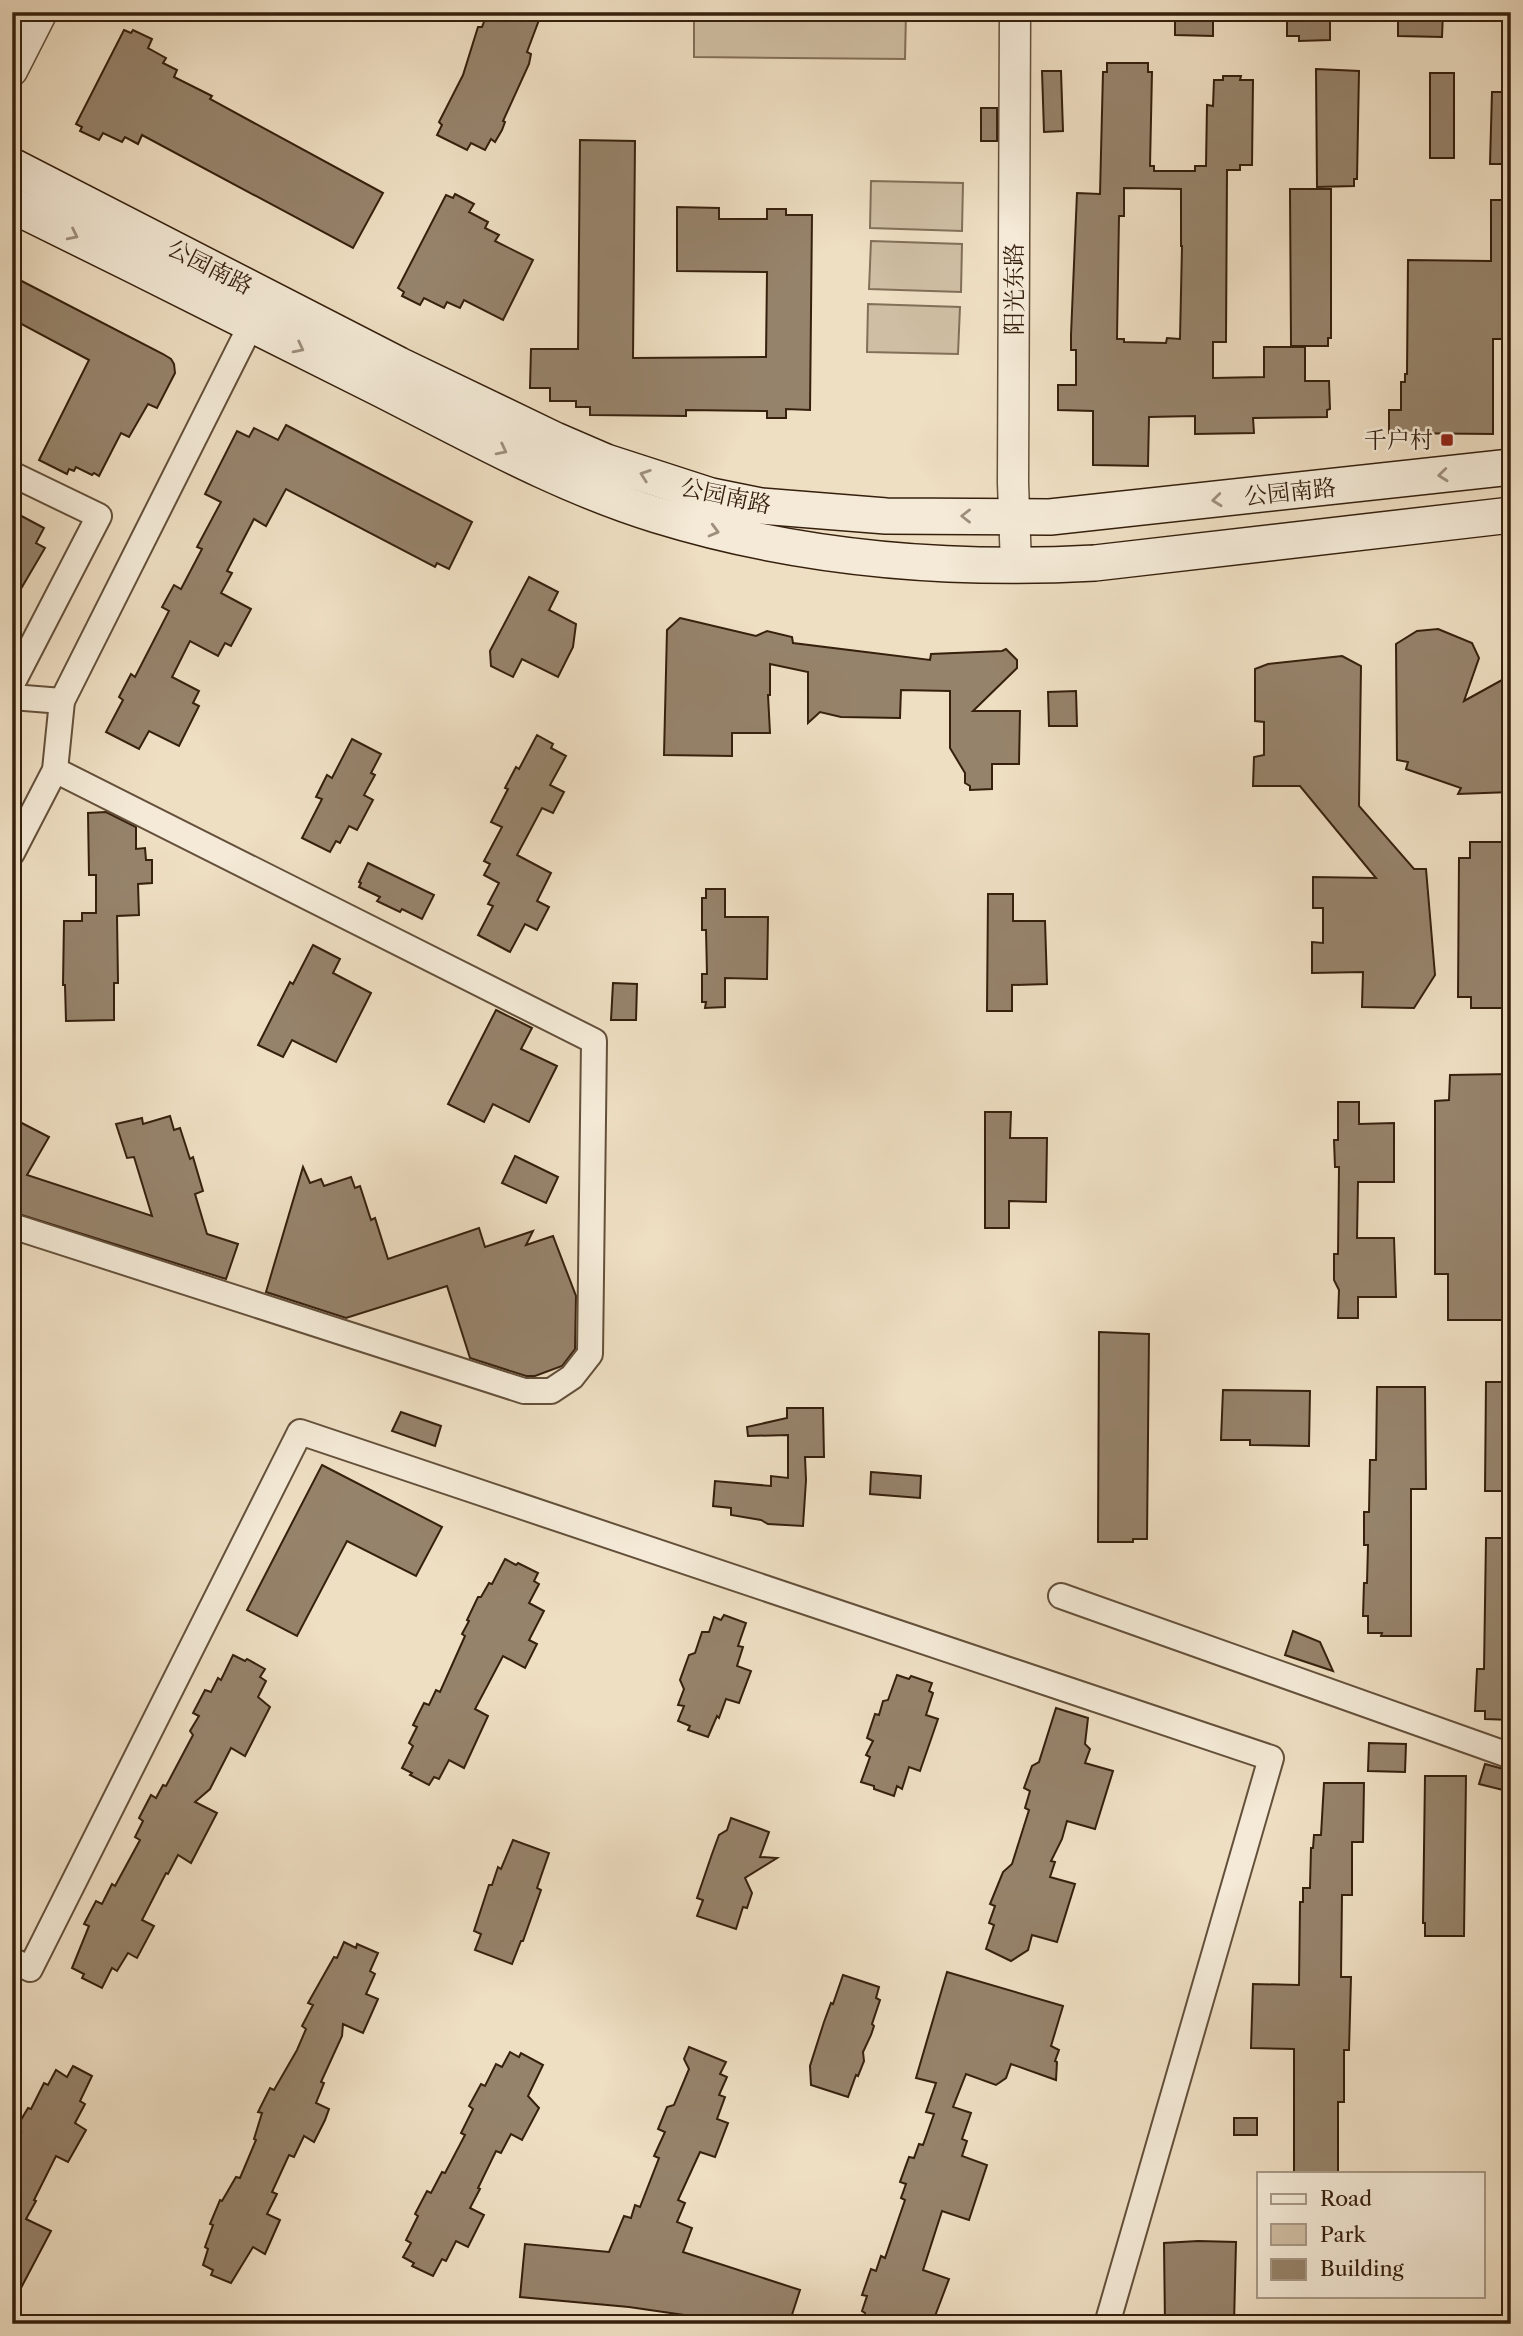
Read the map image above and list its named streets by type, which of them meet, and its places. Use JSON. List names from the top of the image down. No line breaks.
{"streets":{"main road":["公园南路"],"street":["阳光东路"]},"crossings":[["公园南路","阳光东路"]],"places":{"transit":["千户村"]},"legend":["Road","Park","Building"]}
